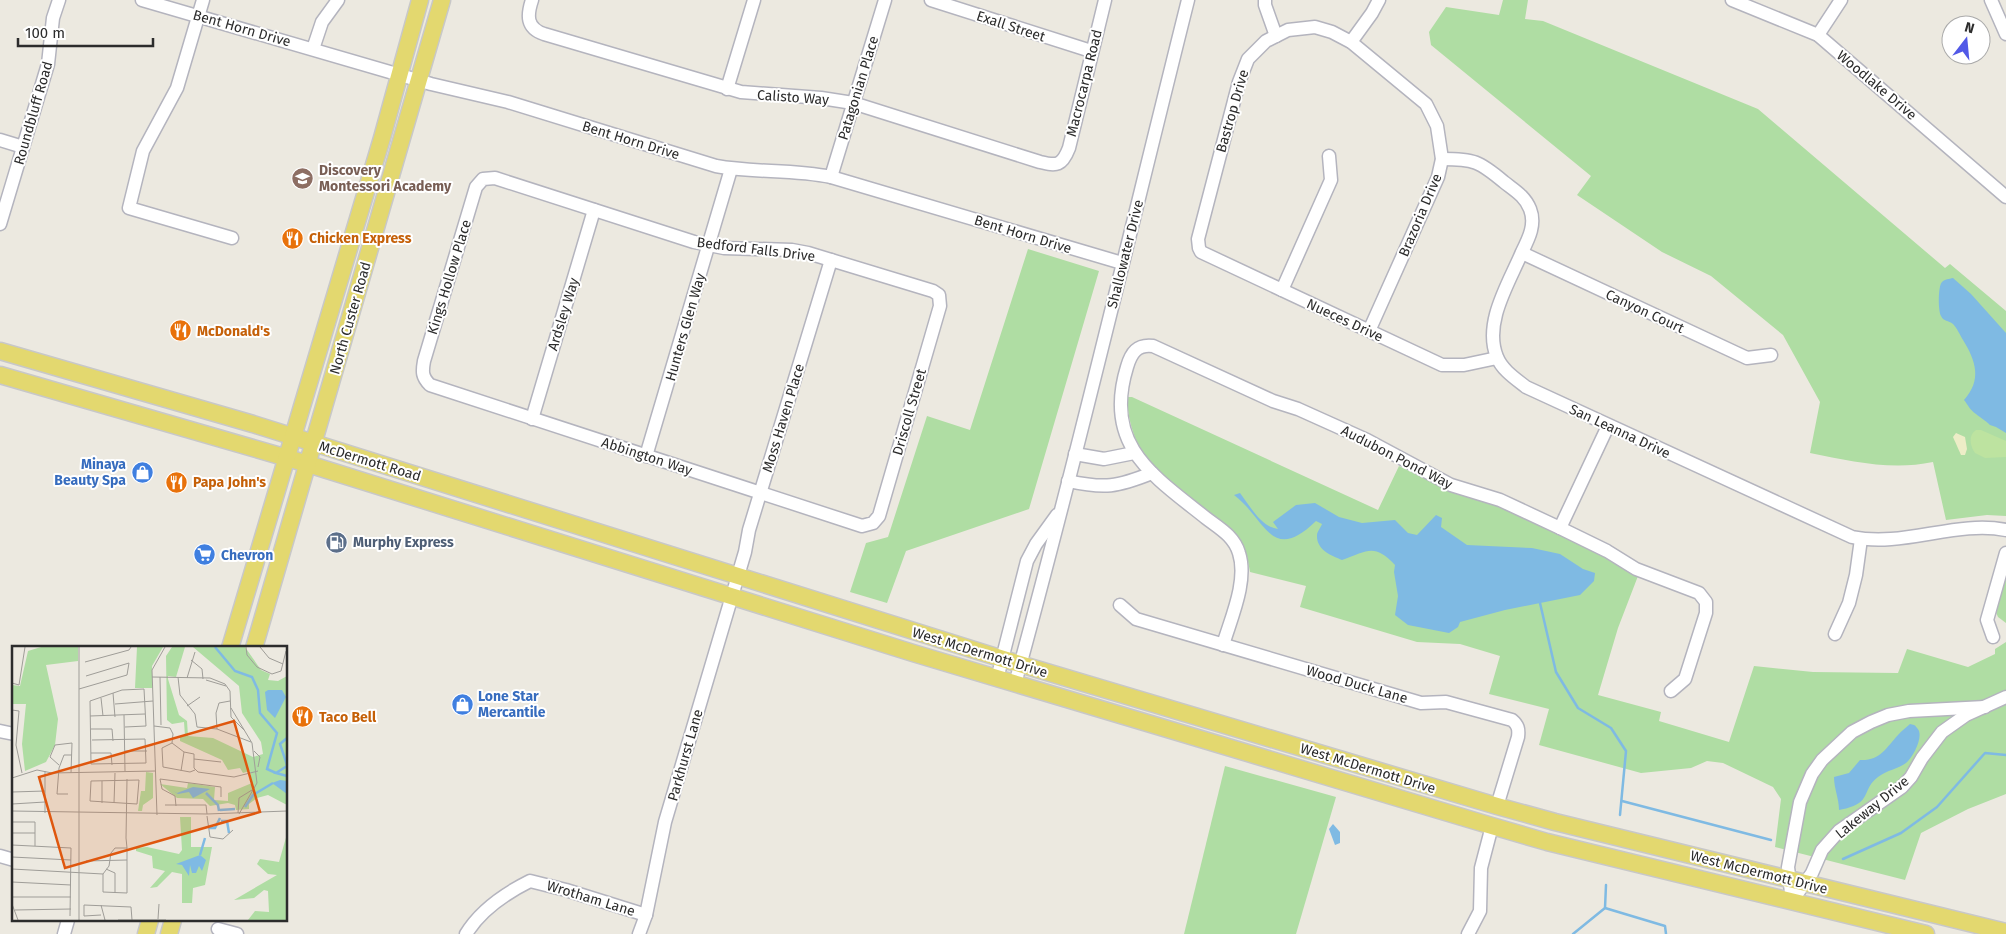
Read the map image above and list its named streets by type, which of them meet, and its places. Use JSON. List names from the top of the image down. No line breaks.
{"streets":{"main road":["North Custer Road","McDermott Road","West McDermott Drive"],"street":["Exall Street","Bent Horn Drive","Macrocarpa Road","Woodlake Drive","Patagonian Place","Calisto Way","Bastrop Drive","Roundbluff Road","Brazoria Drive","Bedford Falls Drive","Shallowater Drive","Kings Hollow Place","Canyon Court","Ardsley Way","Nueces Drive","Hunters Glen Way","Driscoll Street","Moss Haven Place","San Leanna Drive","Abbington Way","Audubon Pond Way","Wood Duck Lane","Parkhurst Lane","Lakeway Drive","Wrotham Lane"]},"crossings":[["Exall Street","Macrocarpa Road"],["Bent Horn Drive","Patagonian Place"],["Bent Horn Drive","Shallowater Drive"],["Bent Horn Drive","North Custer Road"],["Bent Horn Drive","Hunters Glen Way"],["Macrocarpa Road","Calisto Way"],["Patagonian Place","Calisto Way"],["Bastrop Drive","Brazoria Drive"],["Bastrop Drive","Nueces Drive"],["Brazoria Drive","Nueces Drive"],["Bedford Falls Drive","Kings Hollow Place"],["Bedford Falls Drive","Ardsley Way"],["Bedford Falls Drive","Hunters Glen Way"],["Bedford Falls Drive","Driscoll Street"],["Bedford Falls Drive","Moss Haven Place"],["Shallowater Drive","West McDermott Drive"],["Kings Hollow Place","Abbington Way"],["Ardsley Way","Abbington Way"],["North Custer Road","McDermott Road"],["Nueces Drive","San Leanna Drive"],["Hunters Glen Way","Abbington Way"],["Driscoll Street","Abbington Way"],["Moss Haven Place","Abbington Way"],["Moss Haven Place","McDermott Road"],["Moss Haven Place","West McDermott Drive"],["Moss Haven Place","Parkhurst Lane"],["McDermott Road","West McDermott Drive"],["McDermott Road","Parkhurst Lane"],["West McDermott Drive","Wood Duck Lane"],["West McDermott Drive","Parkhurst Lane"],["West McDermott Drive","Lakeway Drive"],["Parkhurst Lane","Wrotham Lane"]],"places":{"school or university":["Discovery Montessori Academy"],"restaurant":["Chicken Express","McDonald's","Papa John's","Taco Bell"],"shop":["Minaya Beauty Spa","Lone Star Mercantile"],"fuel station":["Murphy Express"],"supermarket":["Chevron"]},"scale_bar":"100 m","north":"top"}
